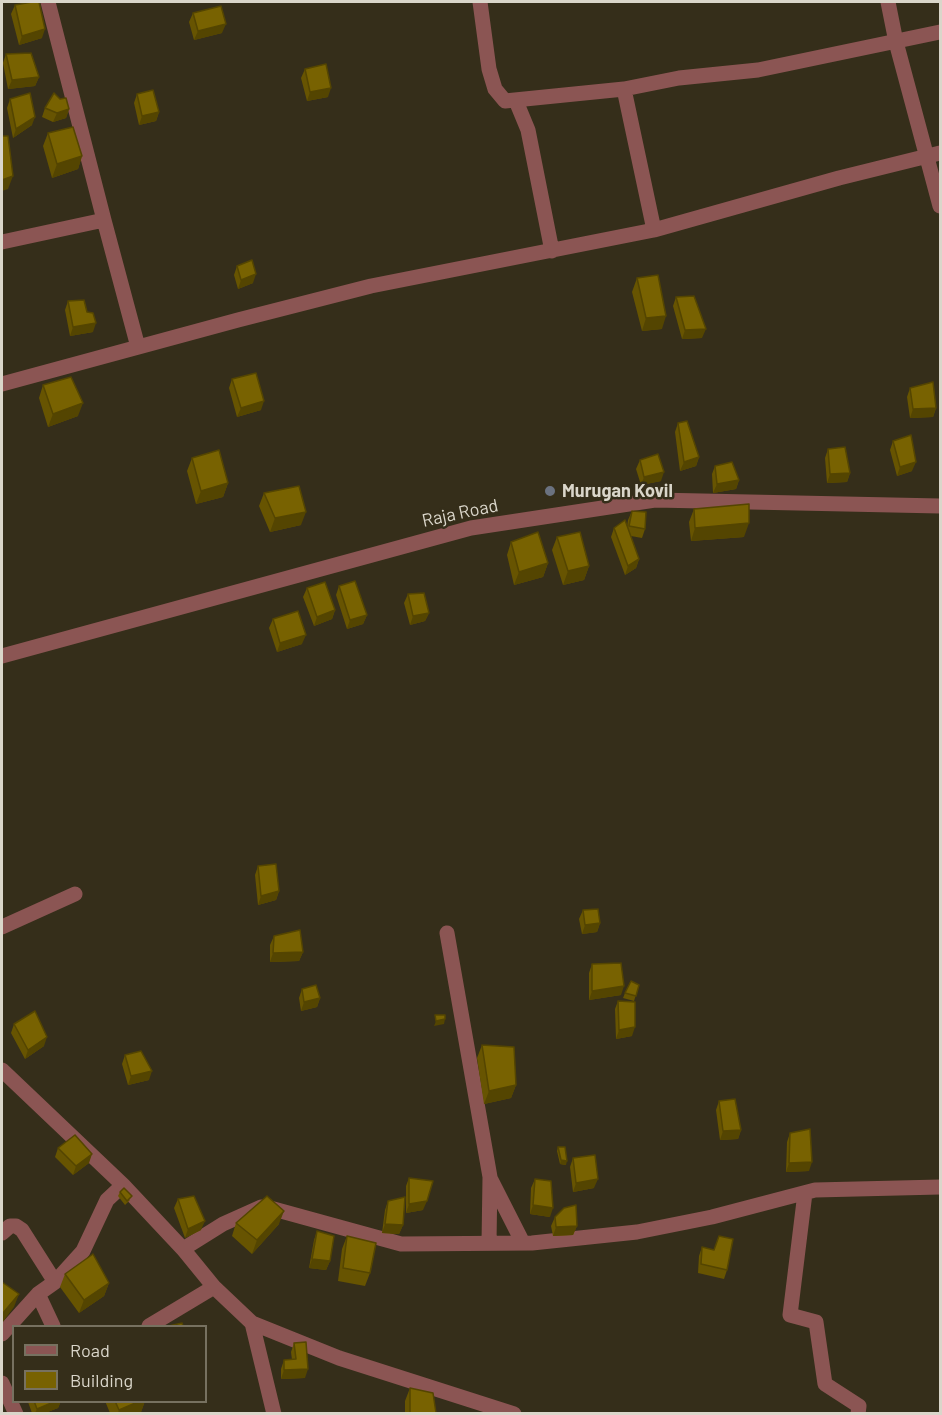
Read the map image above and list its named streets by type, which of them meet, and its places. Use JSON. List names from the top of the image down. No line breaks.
{"streets":{"street":["Raja Road"]},"places":["Murugan Kovil"],"legend":["Road","Building"]}
